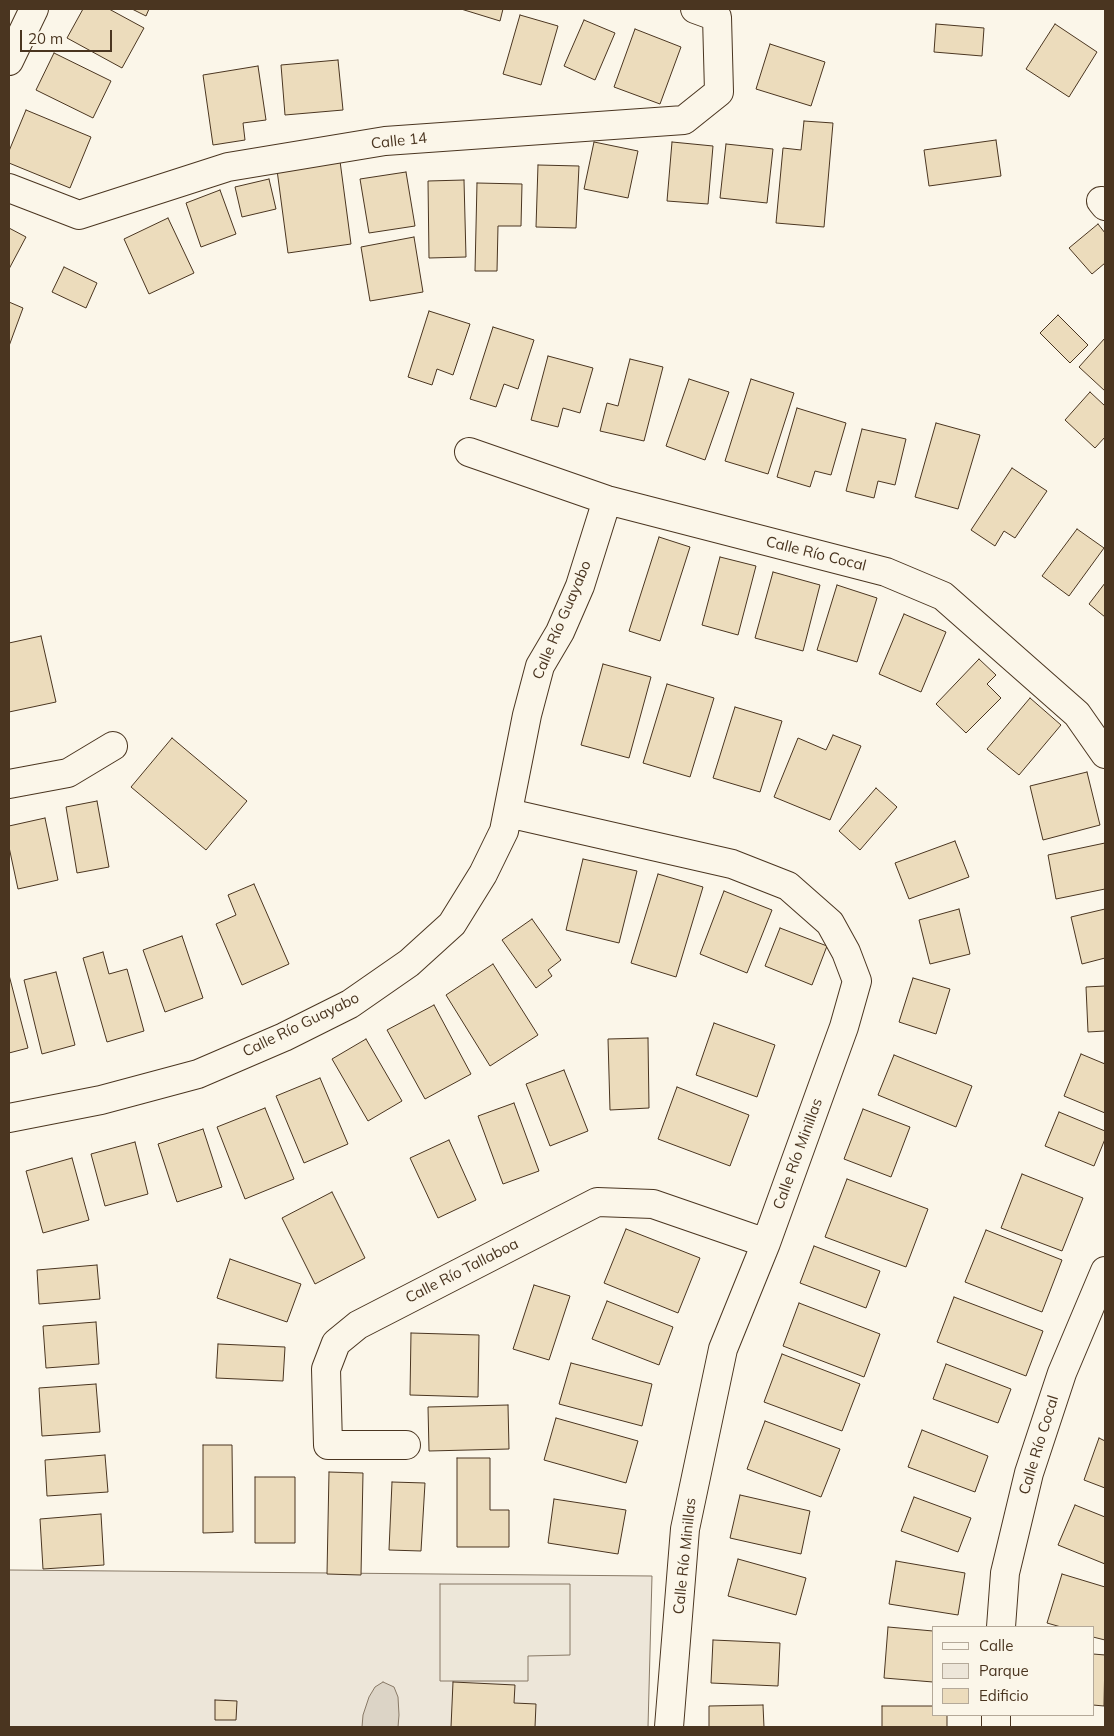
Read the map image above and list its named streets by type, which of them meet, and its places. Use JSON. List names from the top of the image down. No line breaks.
{"streets":{"street":["Calle 14","Calle Río Cocal","Calle Río Guayabo","Calle Río Minillas","Calle Río Tallaboa"]},"crossings":[["Calle Río Cocal","Calle Río Guayabo"],["Calle Río Guayabo","Calle Río Minillas"],["Calle Río Minillas","Calle Río Tallaboa"]],"legend":["Calle","Parque","Edificio"],"scale_bar":"20 m"}
